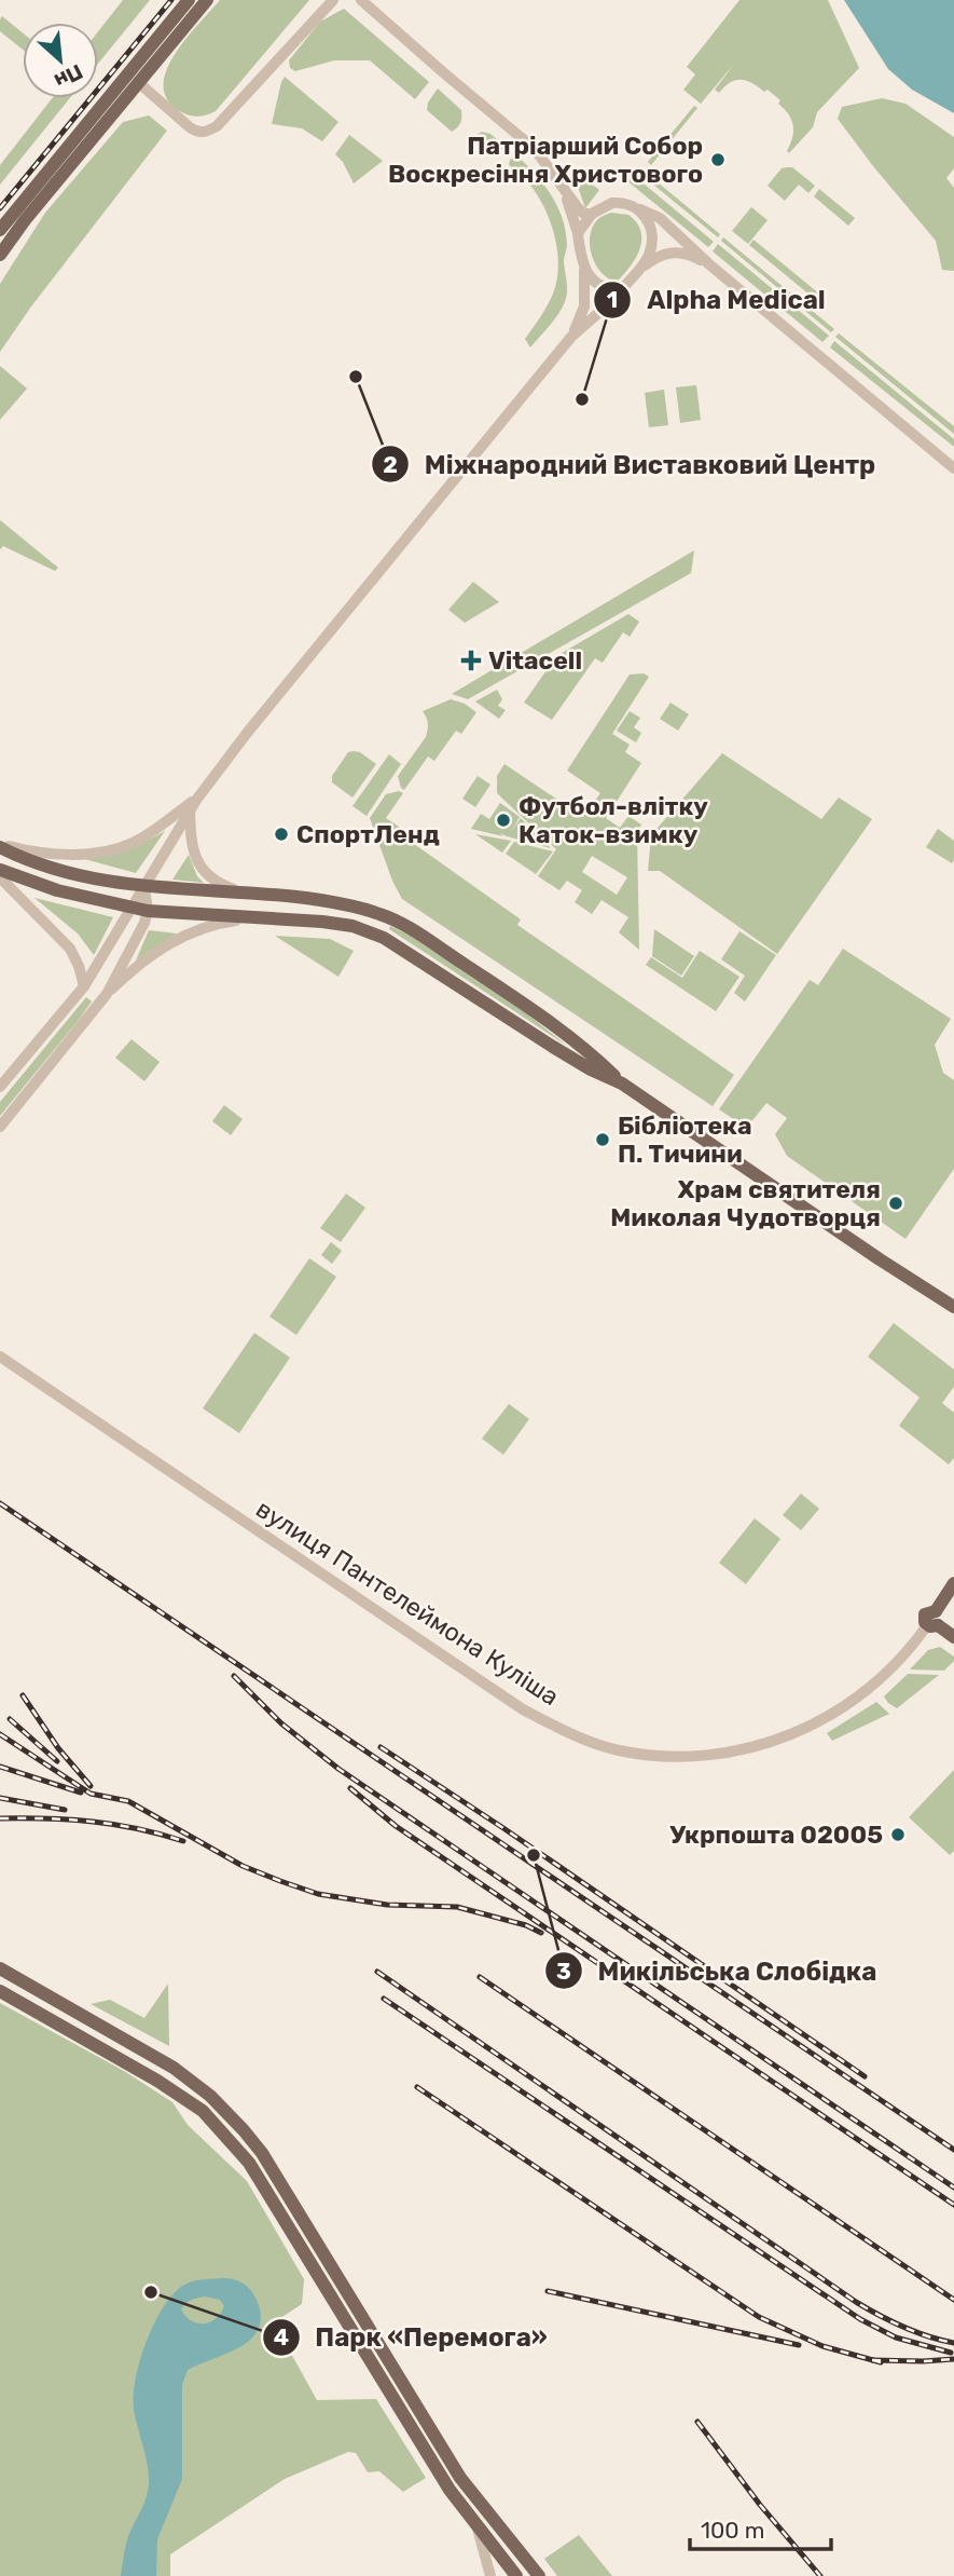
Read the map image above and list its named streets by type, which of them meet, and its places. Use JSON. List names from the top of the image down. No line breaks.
{"streets":{"main road":["вулиця Пантелеймона Куліша"]},"places":{"other":["Патріарший Собор Воскресіння Христового","Міжнародний Виставковий Центр","Alpha Medical","Футбол-влітку Каток-взимку","СпортЛенд","Бібліотека П. Тичини","Храм святителя Миколая Чудотворця","Укрпошта 02005","Микільська Слобідка","Парк «Перемога»"],"health":["Vitacell"]},"scale_bar":"100 m","north":"bottom right"}
